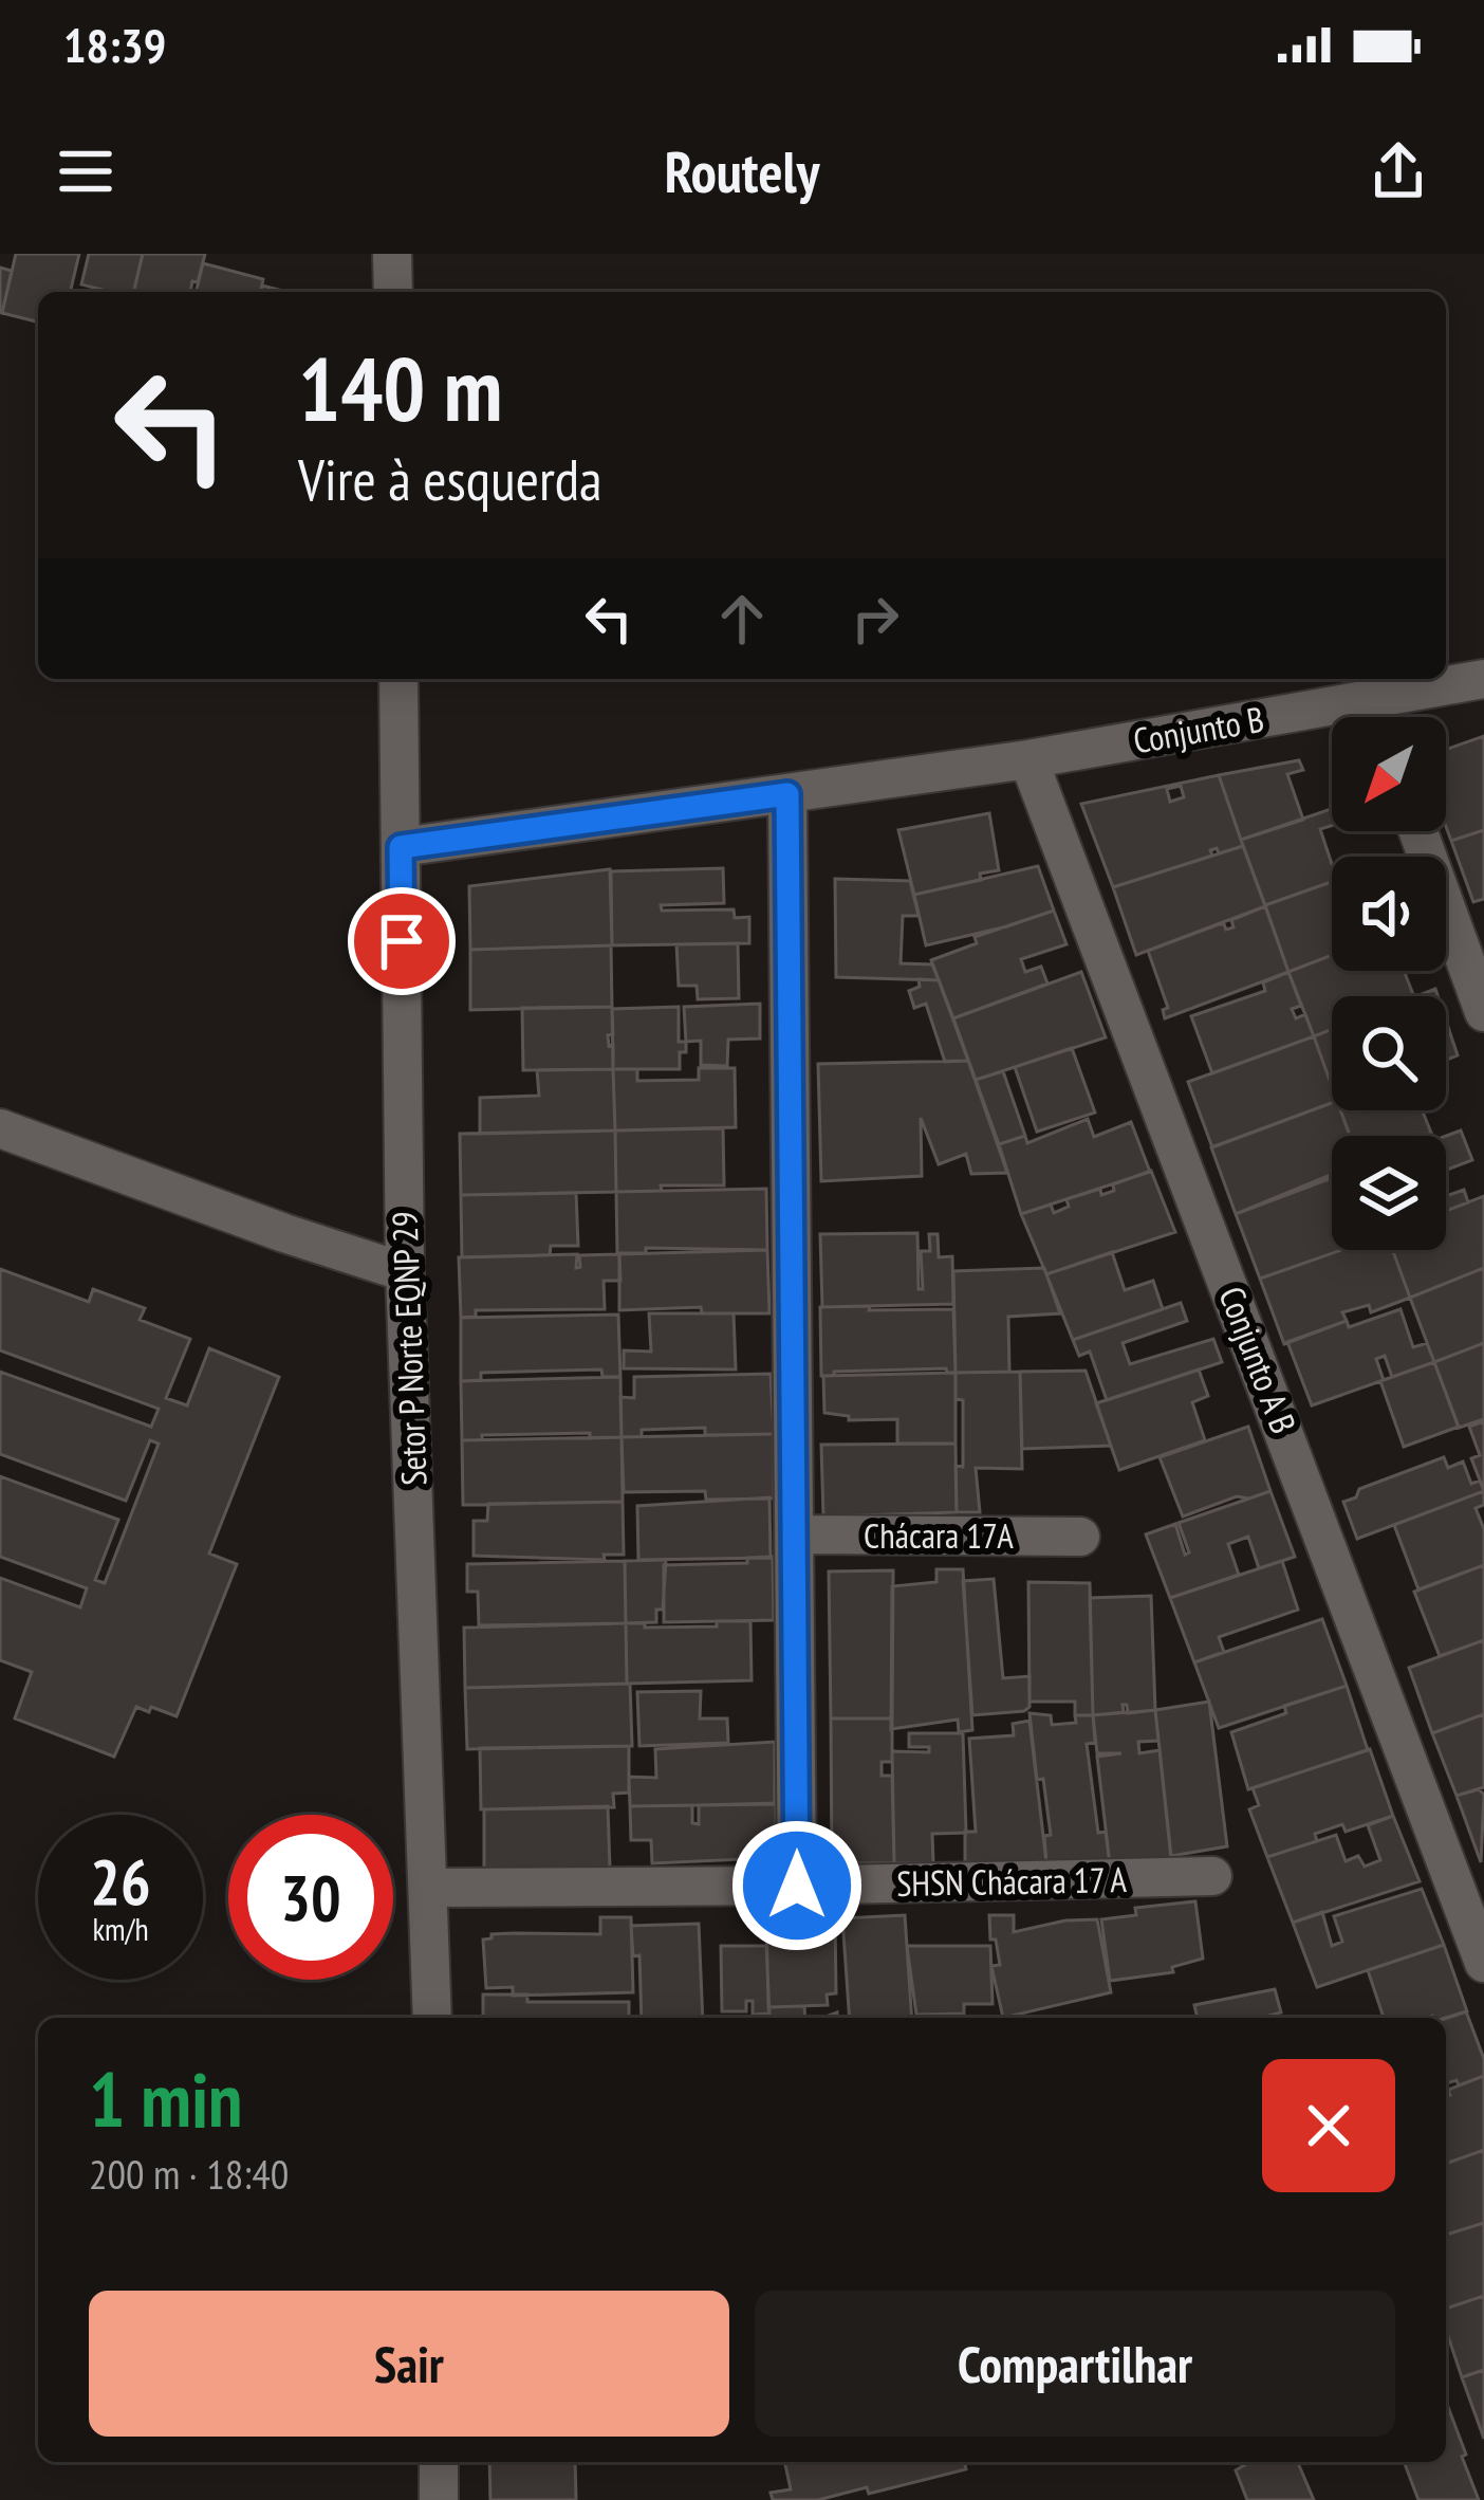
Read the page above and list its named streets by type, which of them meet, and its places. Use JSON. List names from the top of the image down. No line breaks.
{"streets":{"street":["Conjunto B","Setor P Norte EQNP 29","Conjunto A B","Chácara 17A","SHSN Chácara 17 A"]},"crossings":[["Conjunto B","Setor P Norte EQNP 29"],["Conjunto B","Conjunto A B"],["Setor P Norte EQNP 29","SHSN Chácara 17 A"]],"north":"bottom left","page":{"status":"18:39","header":"Routely","turn":["140 m","Vire à esquerda"],"speed":"26 km/h","limit":"30","heading":["1 min","200 m · 18:40"],"buttons":["Sair","Compartilhar"]}}
